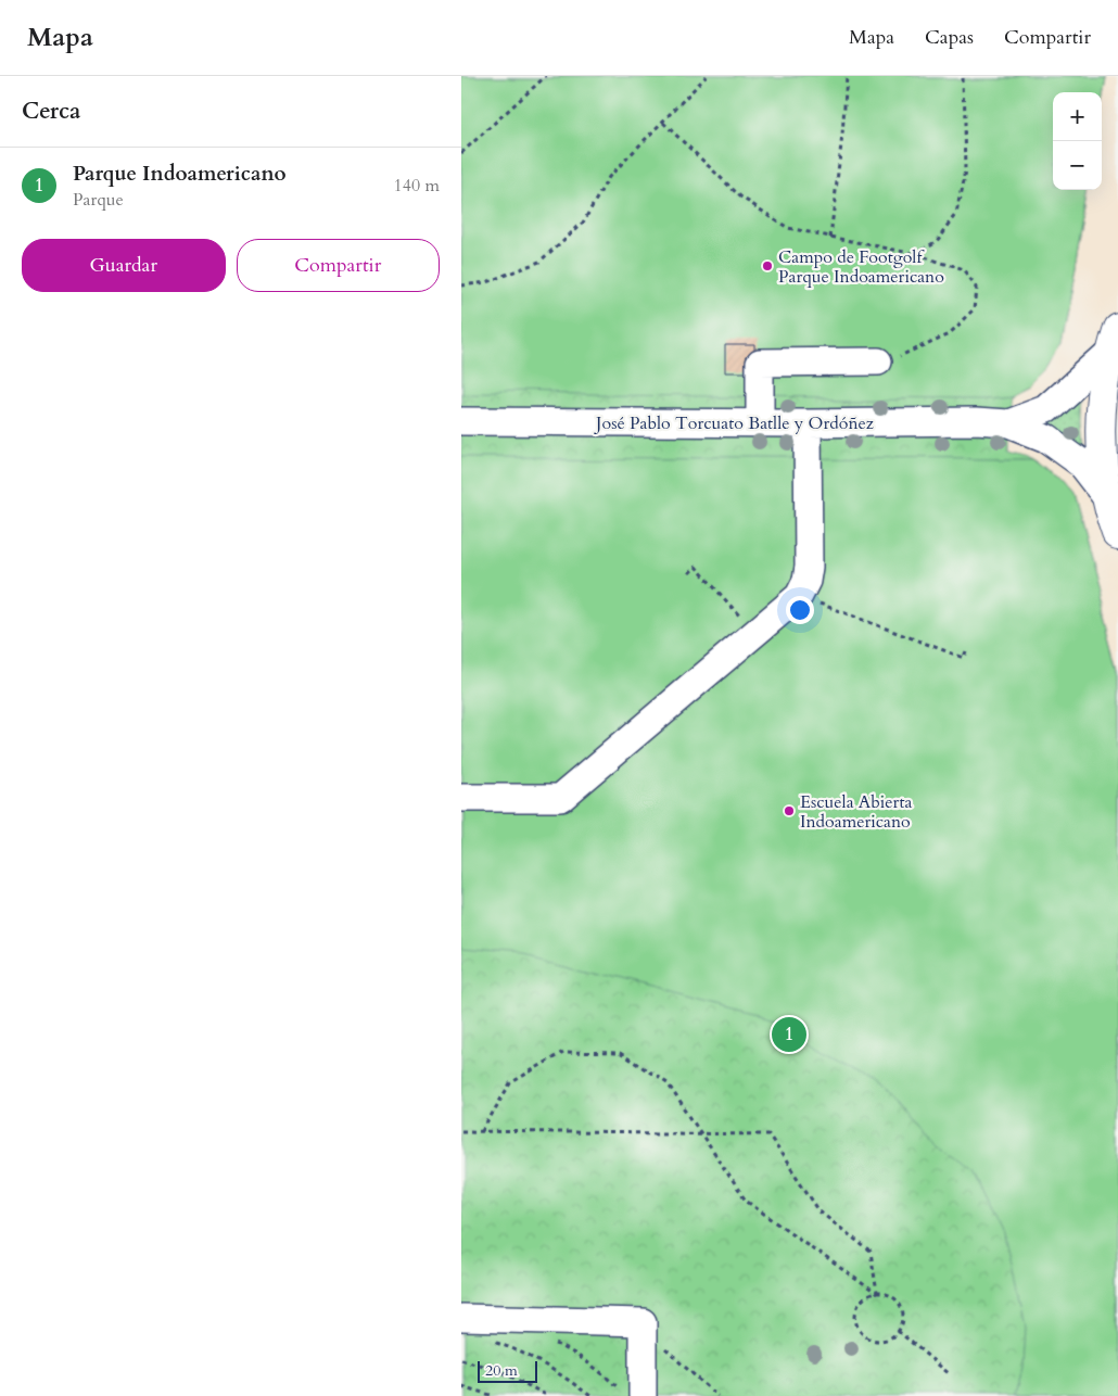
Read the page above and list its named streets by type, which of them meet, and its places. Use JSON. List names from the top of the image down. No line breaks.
{"streets":{"street":["José Pablo Torcuato Batlle y Ordóñez"]},"places":["Campo de Footgolf Parque Indoamericano","Escuela Abierta Indoamericano"],"scale_bar":"20 m","page":{"header":"Mapa","nav":["Mapa","Capas","Compartir"],"heading":"Cerca","map_buttons":["+","−"],"list":[{"mark":"1","name":"Parque Indoamericano","note":"Parque","value":"140 m"}],"buttons":["Guardar","Compartir"],"pins":"1","scale":"20 m"}}
